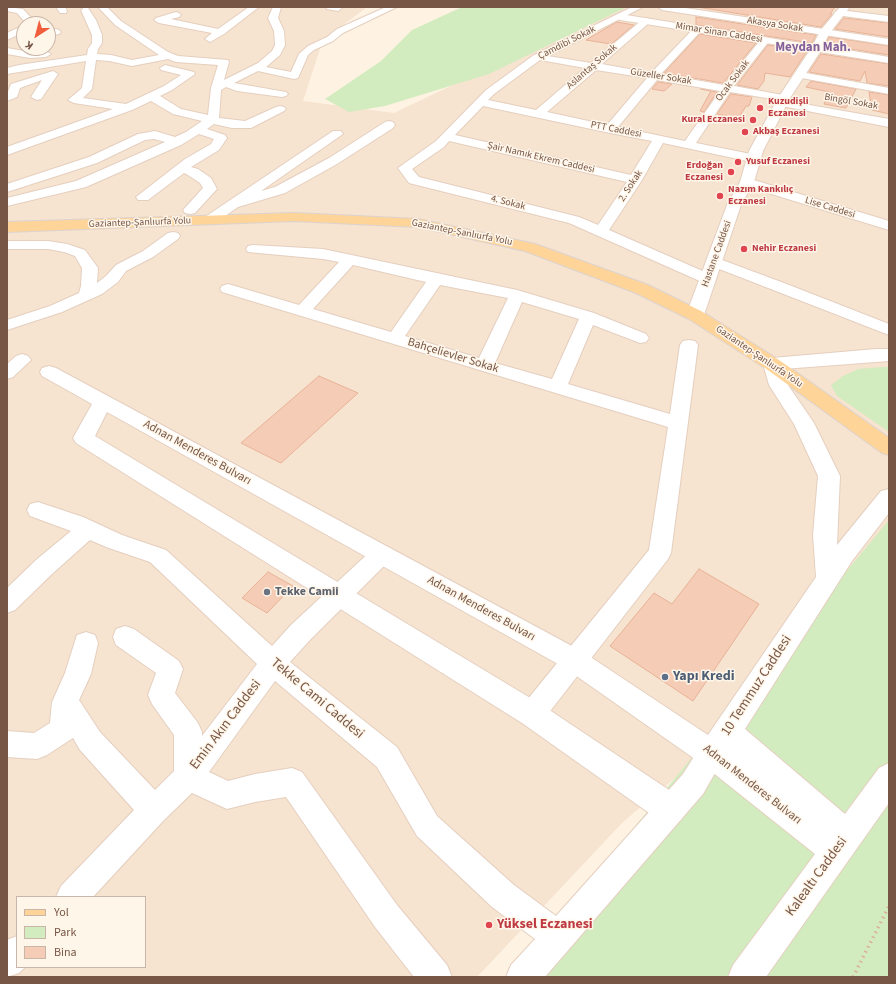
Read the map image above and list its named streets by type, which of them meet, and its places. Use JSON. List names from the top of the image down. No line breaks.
{"streets":{"main road":["Gaziantep-Şanlıurfa Yolu"],"street":["Akasya Sokak","Mimar Sinan Caddesi","Çamdibi Sokak","Aslantaş Sokak","Güzeller Sokak","Ocak Sokak","PTT Caddesi","Şair Namık Ekrem Caddesi","2. Sokak","4. Sokak","Lise Caddesi","Hastane Caddesi","Bahçelievler Sokak","Adnan Menderes Bulvarı","10 Temmuz Caddesi","Tekke Cami Caddesi","Emin Akın Caddesi","Kalealtı Caddesi"]},"crossings":[["Akasya Sokak","Hastane Caddesi"],["Mimar Sinan Caddesi","Çamdibi Sokak"],["Mimar Sinan Caddesi","Aslantaş Sokak"],["Mimar Sinan Caddesi","Ocak Sokak"],["Mimar Sinan Caddesi","Hastane Caddesi"],["Çamdibi Sokak","Güzeller Sokak"],["Çamdibi Sokak","PTT Caddesi"],["Çamdibi Sokak","4. Sokak"],["Aslantaş Sokak","Güzeller Sokak"],["Aslantaş Sokak","PTT Caddesi"],["Güzeller Sokak","Ocak Sokak"],["Güzeller Sokak","Hastane Caddesi"],["Ocak Sokak","PTT Caddesi"],["PTT Caddesi","2. Sokak"],["PTT Caddesi","4. Sokak"],["PTT Caddesi","Hastane Caddesi"],["Şair Namık Ekrem Caddesi","2. Sokak"],["Şair Namık Ekrem Caddesi","4. Sokak"],["2. Sokak","4. Sokak"],["4. Sokak","Hastane Caddesi"],["Lise Caddesi","Hastane Caddesi"],["Gaziantep-Şanlıurfa Yolu","Hastane Caddesi"],["Adnan Menderes Bulvarı","10 Temmuz Caddesi"],["Adnan Menderes Bulvarı","Emin Akın Caddesi"],["Adnan Menderes Bulvarı","Kalealtı Caddesi"],["10 Temmuz Caddesi","Tekke Cami Caddesi"],["Tekke Cami Caddesi","Emin Akın Caddesi"]],"districts":["Meydan Mah."],"places":["Kuzudişli Eczanesi","Kural Eczanesi","Akbaş Eczanesi","Yusuf Eczanesi","Erdoğan Eczanesi","Nazım Kankılıç Eczanesi","Nehir Eczanesi","Tekke Camii","Yapı Kredi","Yüksel Eczanesi"],"legend":["Yol","Park","Bina"],"north":"bottom left"}
